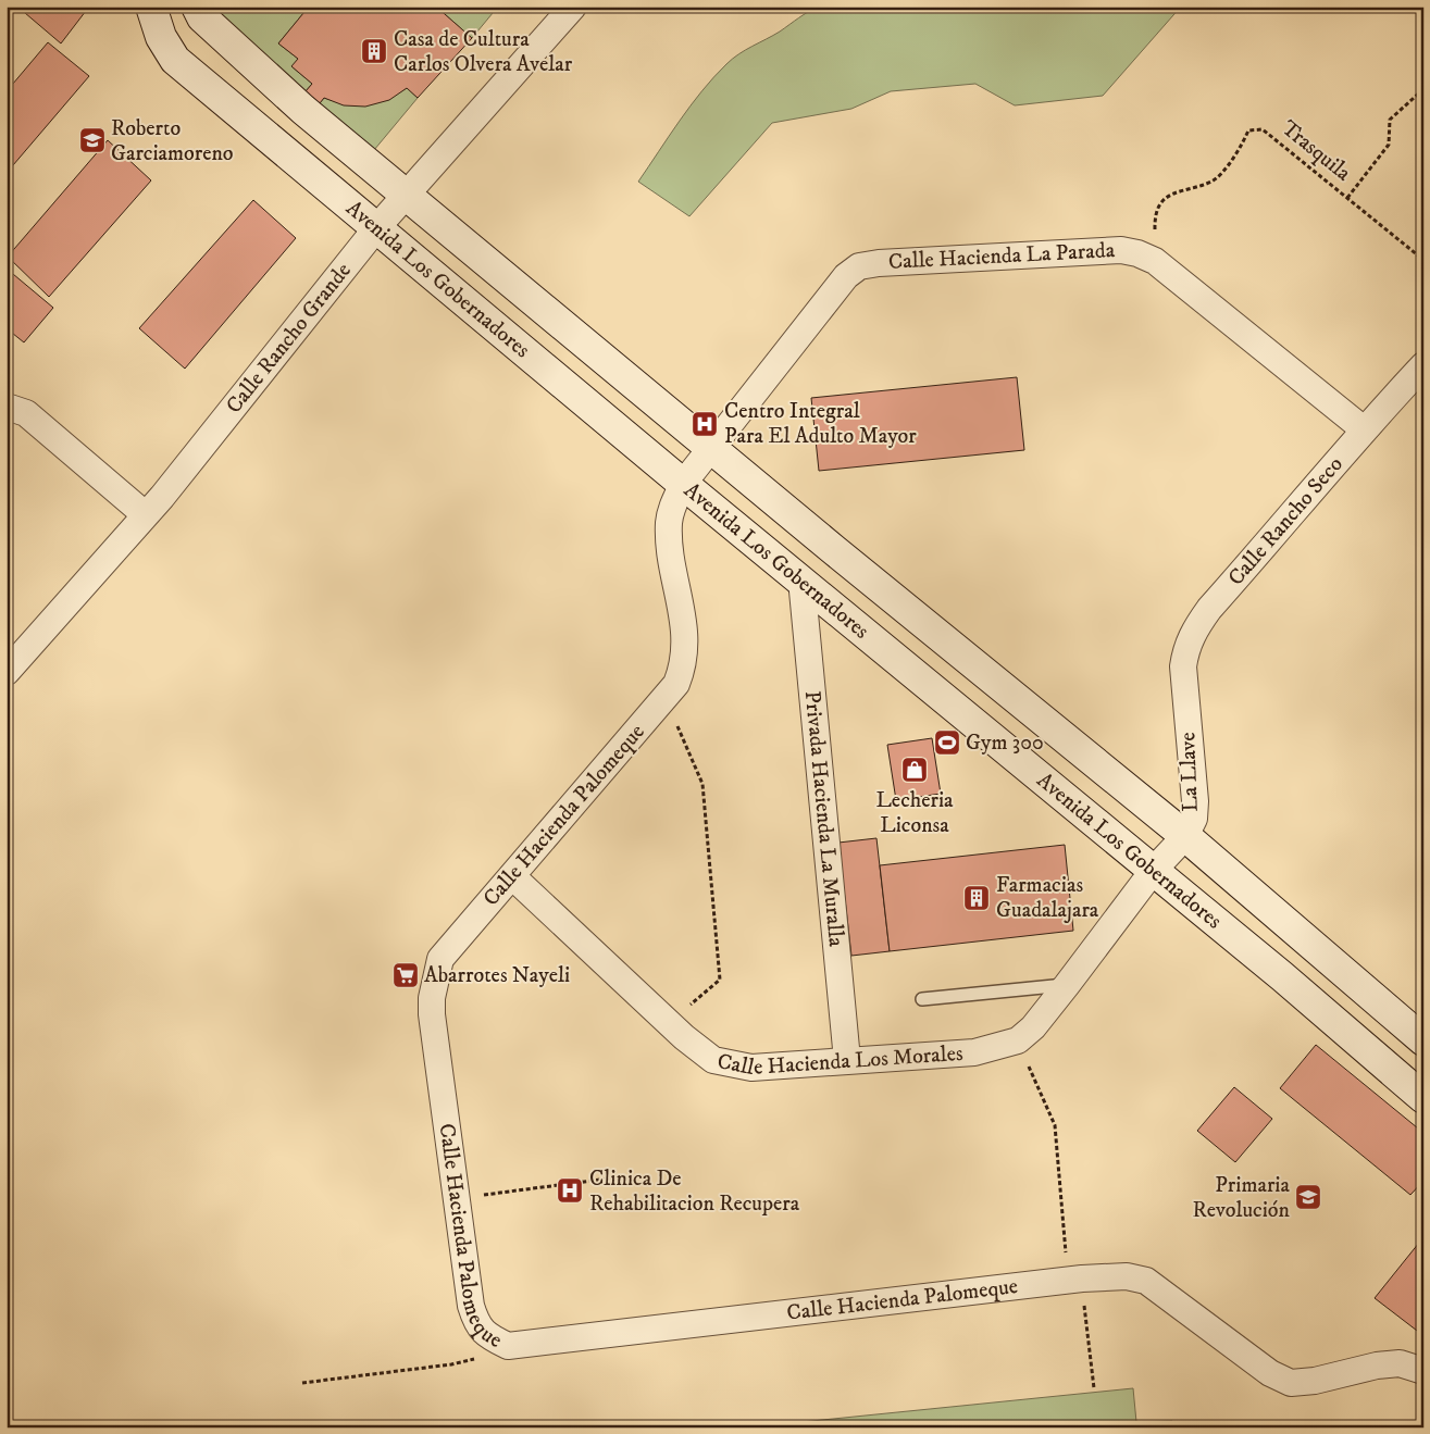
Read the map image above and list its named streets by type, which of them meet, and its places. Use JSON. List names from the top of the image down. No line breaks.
{"streets":{"street":["Calle Hacienda La Parada","Avenida Los Gobernadores","Calle Rancho Grande","Calle Rancho Seco","La Llave","Calle Hacienda Palomeque","Privada Hacienda La Muralla","Calle Hacienda Los Morales"],"path":["Trasquila"]},"crossings":[["Trasquila","Calle Hacienda La Parada"],["Calle Hacienda La Parada","Avenida Los Gobernadores"],["Calle Hacienda La Parada","Calle Rancho Seco"],["Calle Hacienda La Parada","Calle Hacienda Palomeque"],["Avenida Los Gobernadores","Calle Rancho Grande"],["Avenida Los Gobernadores","La Llave"],["Avenida Los Gobernadores","Calle Hacienda Palomeque"],["Avenida Los Gobernadores","Privada Hacienda La Muralla"],["Avenida Los Gobernadores","Calle Hacienda Los Morales"],["Calle Rancho Seco","La Llave"],["La Llave","Calle Hacienda Los Morales"],["Calle Hacienda Palomeque","Calle Hacienda Los Morales"],["Privada Hacienda La Muralla","Calle Hacienda Los Morales"]],"places":{"building":["Casa de Cultura Carlos Olvera Avelar","Farmacias Guadalajara"],"school or university":["Roberto Garciamoreno","Primaria Revolución"],"hospital":["Centro Integral Para El Adulto Mayor","Clinica De Rehabilitacion Recupera"],"sports":["Gym 300"],"shop":["Lecheria Liconsa"],"supermarket":["Abarrotes Nayeli"]}}
